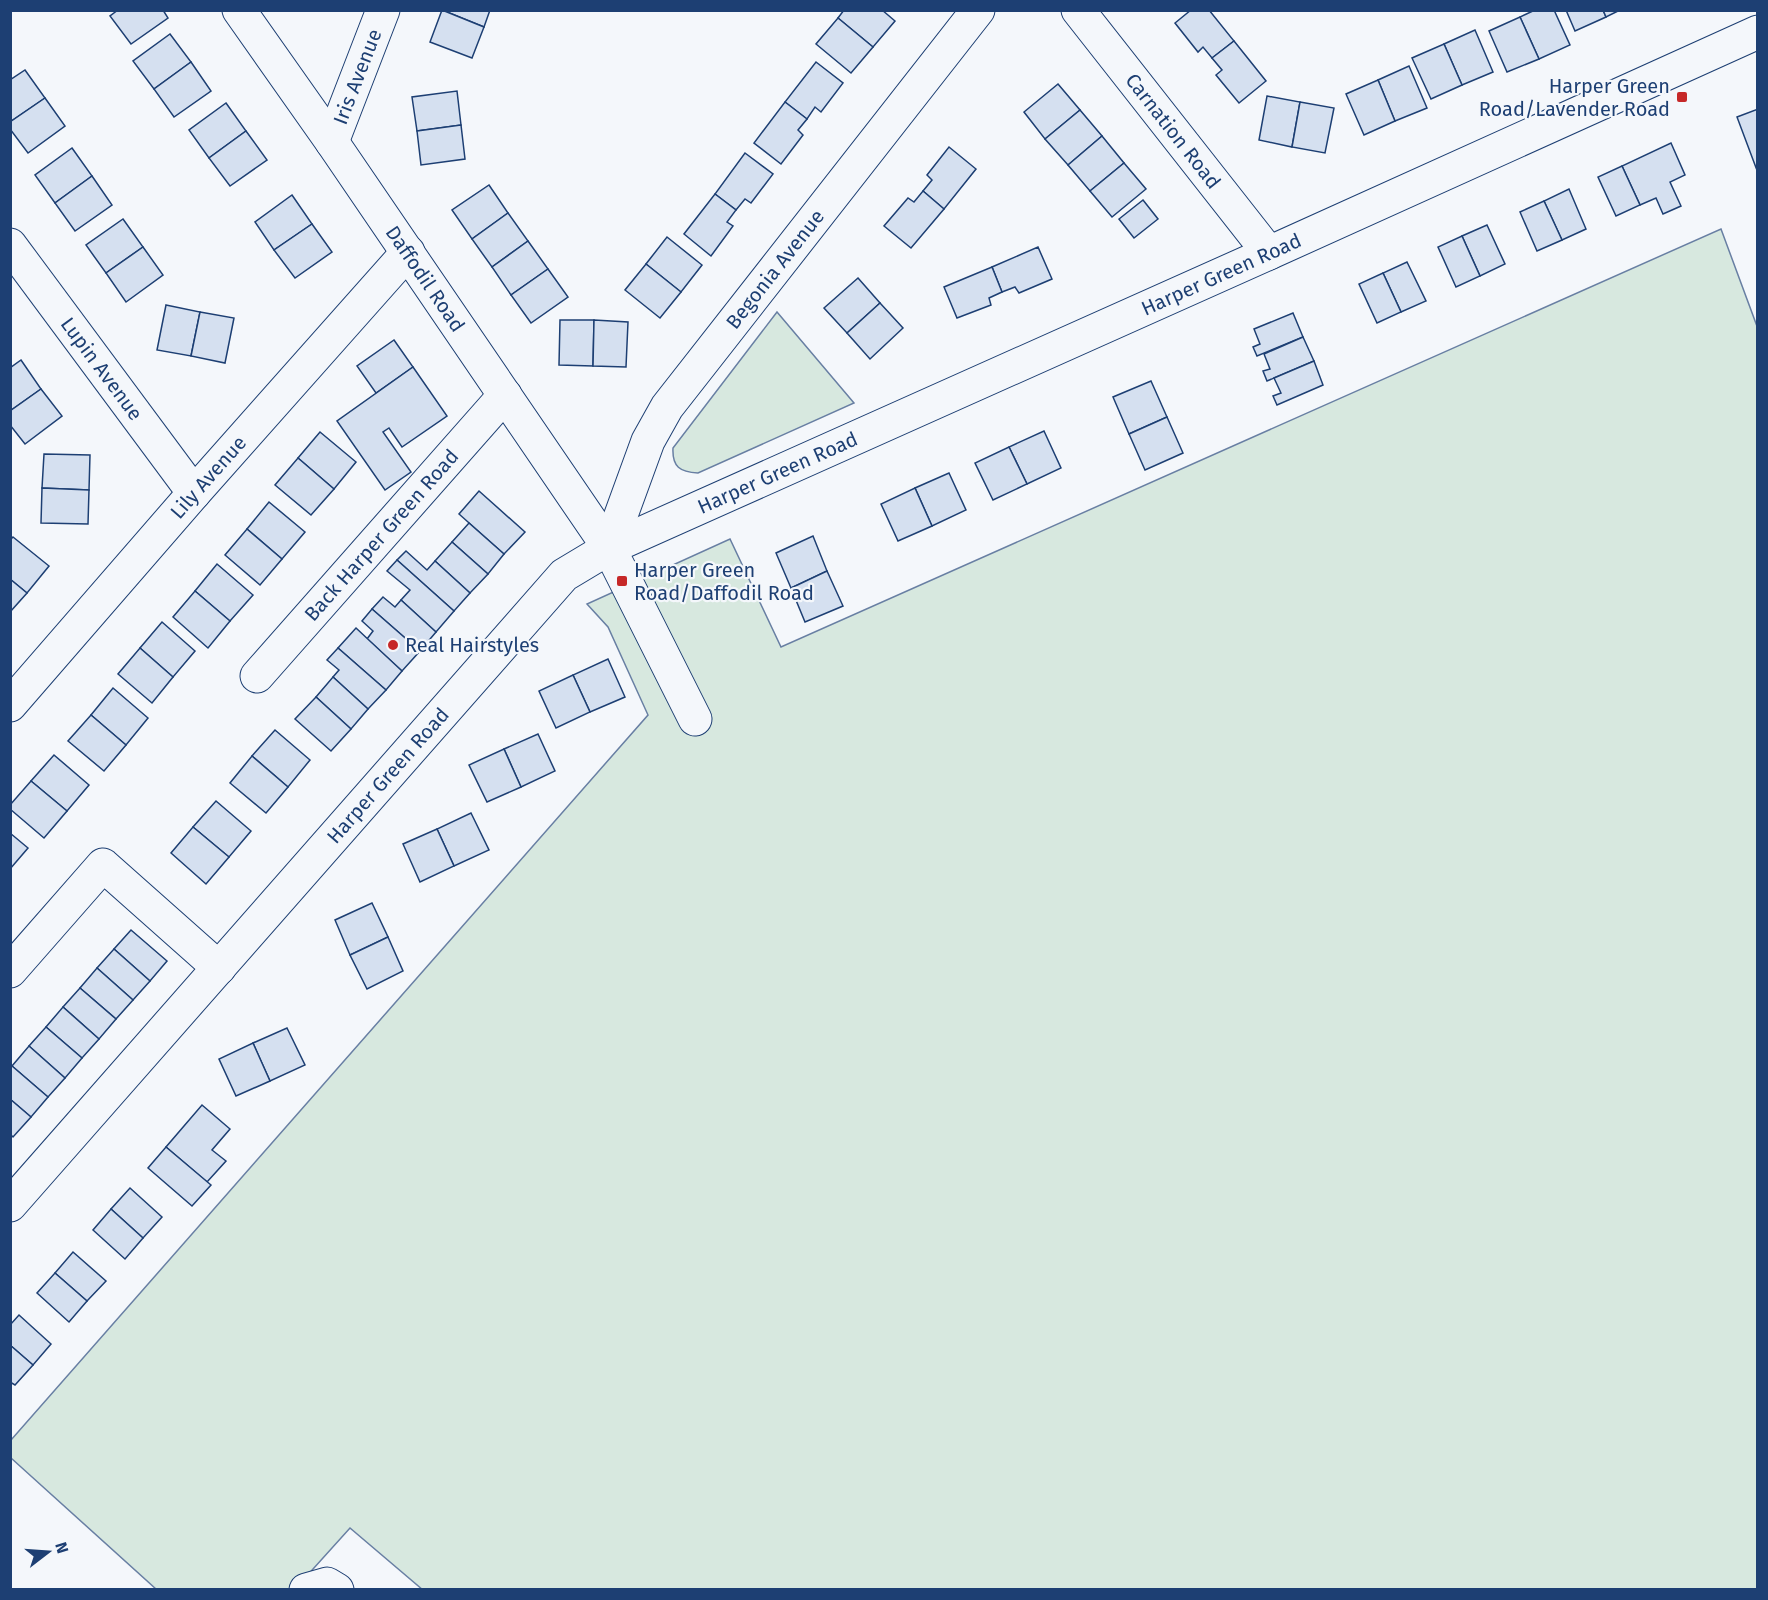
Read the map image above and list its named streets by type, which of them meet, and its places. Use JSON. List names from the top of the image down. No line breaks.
{"streets":{"street":["Iris Avenue","Carnation Road","Begonia Avenue","Harper Green Road","Daffodil Road","Lupin Avenue","Lily Avenue","Back Harper Green Road"]},"crossings":[["Iris Avenue","Daffodil Road"],["Carnation Road","Harper Green Road"],["Begonia Avenue","Harper Green Road"],["Begonia Avenue","Daffodil Road"],["Harper Green Road","Daffodil Road"],["Daffodil Road","Lily Avenue"],["Daffodil Road","Back Harper Green Road"],["Lupin Avenue","Lily Avenue"]],"places":{"transit":["Harper Green Road/Lavender Road","Harper Green Road/Daffodil Road"],"other":["Real Hairstyles"]},"north":"right"}
